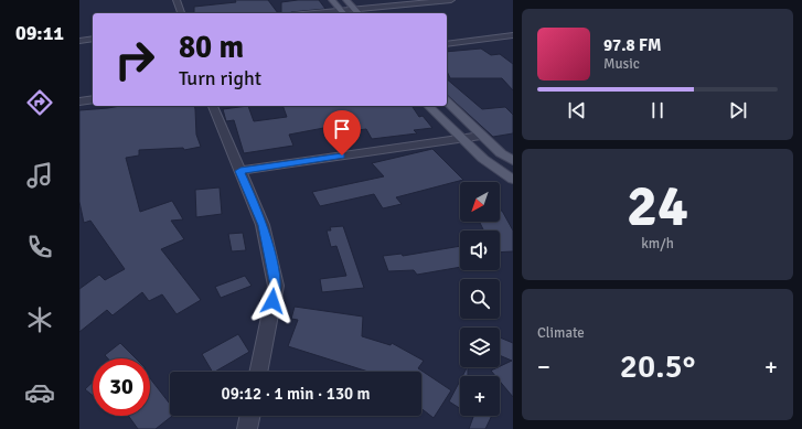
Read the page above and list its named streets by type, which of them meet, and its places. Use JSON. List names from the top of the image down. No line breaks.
{"north":"bottom left","page":{"tabs":"09:11","turn":["80 m","Turn right"],"song":["97.8 FM","Music"],"tile":[["24","km/h"],"Climate"],"map_buttons":"+","heat":["−","20.5°","+"],"limit":"30","trip":"09:12 · 1 min · 130 m"}}
